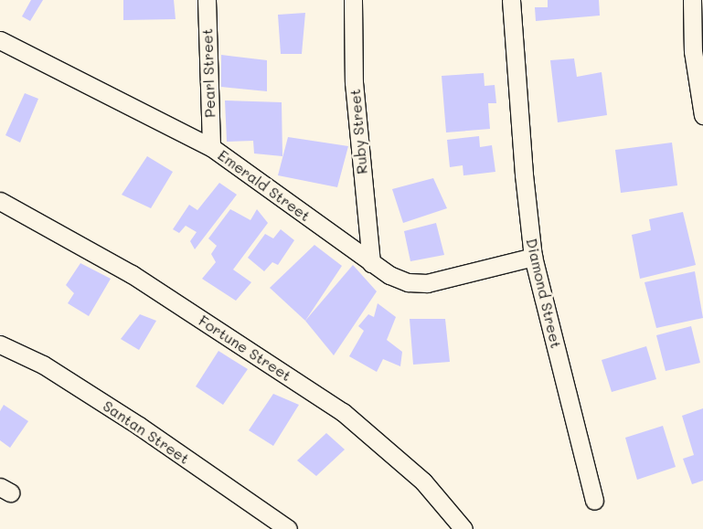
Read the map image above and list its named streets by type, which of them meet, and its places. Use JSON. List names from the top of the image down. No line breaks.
{"streets":{"street":["Pearl Street","Ruby Street","Emerald Street","Diamond Street","Fortune Street","Santan Street"]},"crossings":[["Pearl Street","Emerald Street"],["Ruby Street","Emerald Street"],["Emerald Street","Diamond Street"]]}
